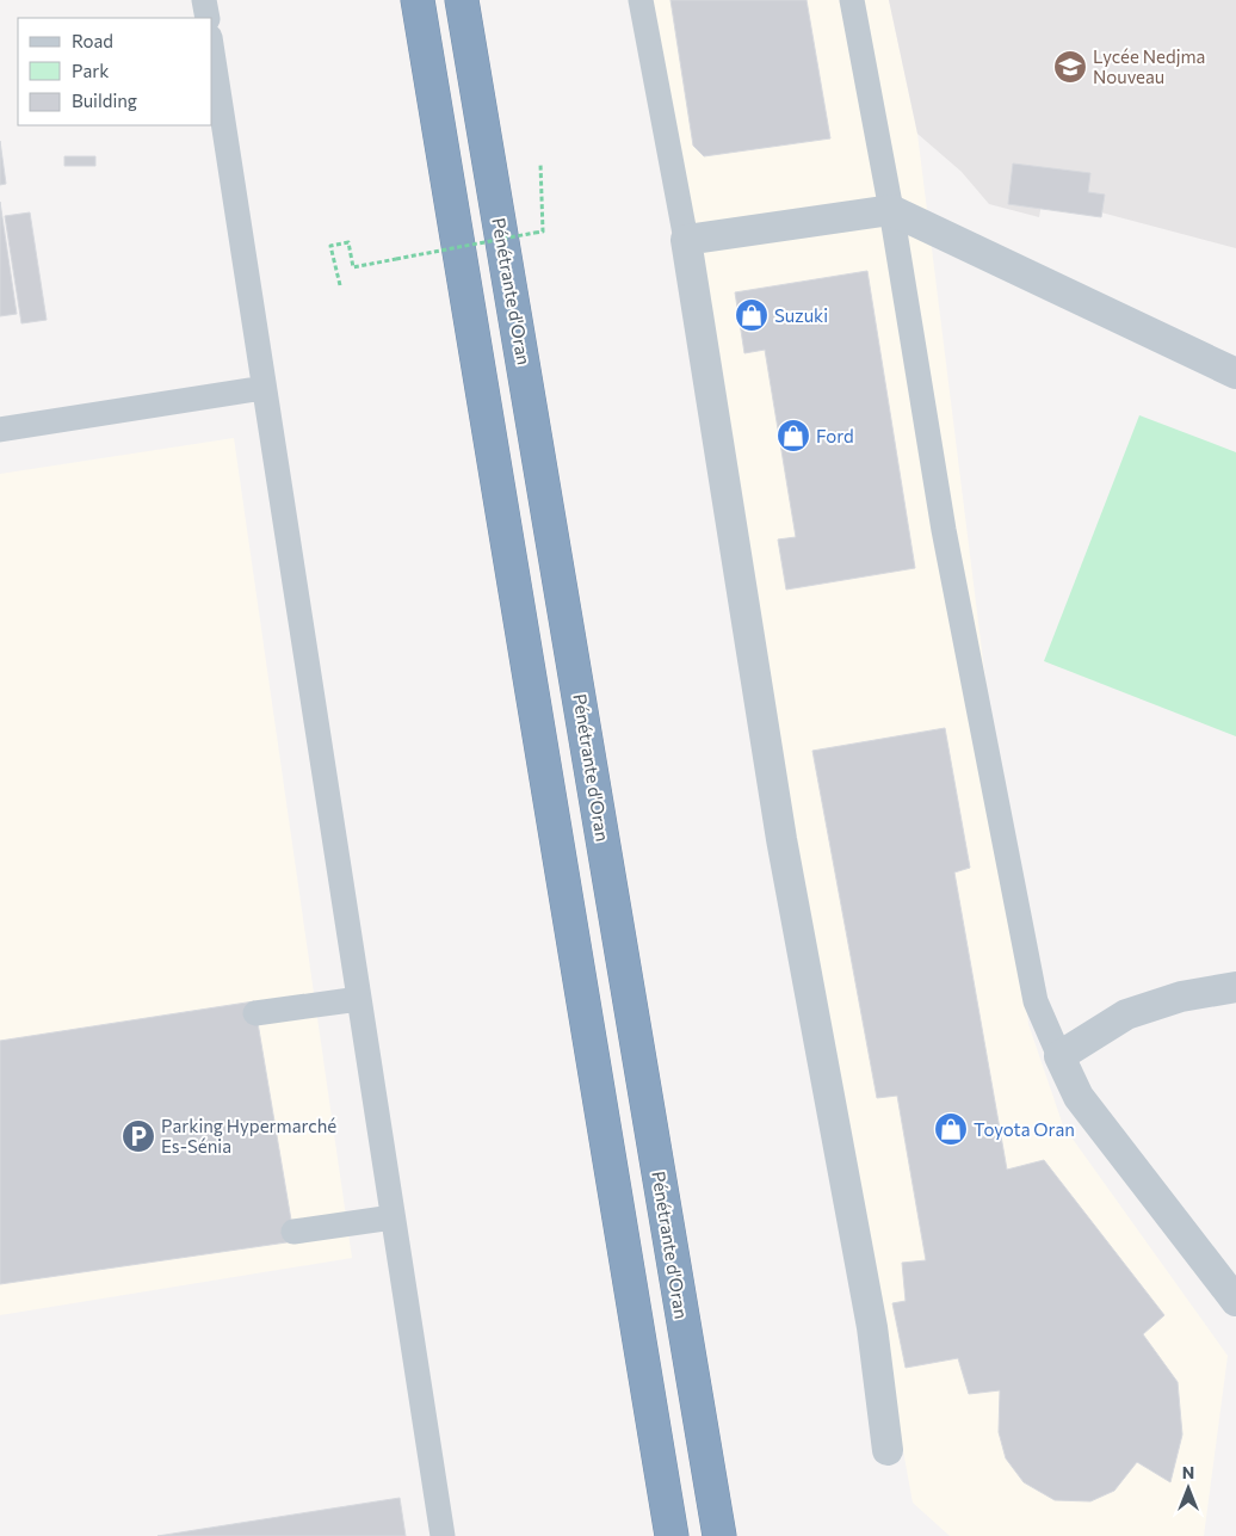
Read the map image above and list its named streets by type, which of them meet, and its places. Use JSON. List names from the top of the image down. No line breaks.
{"streets":{"highway":["Pénétrante d'Oran"]},"places":{"school or university":["Lycée Nedjma Nouveau"],"shop":["Suzuki","Ford","Toyota Oran"],"parking":["Parking Hypermarché Es-Sénia"]},"legend":["Road","Park","Building"],"north":"top"}
